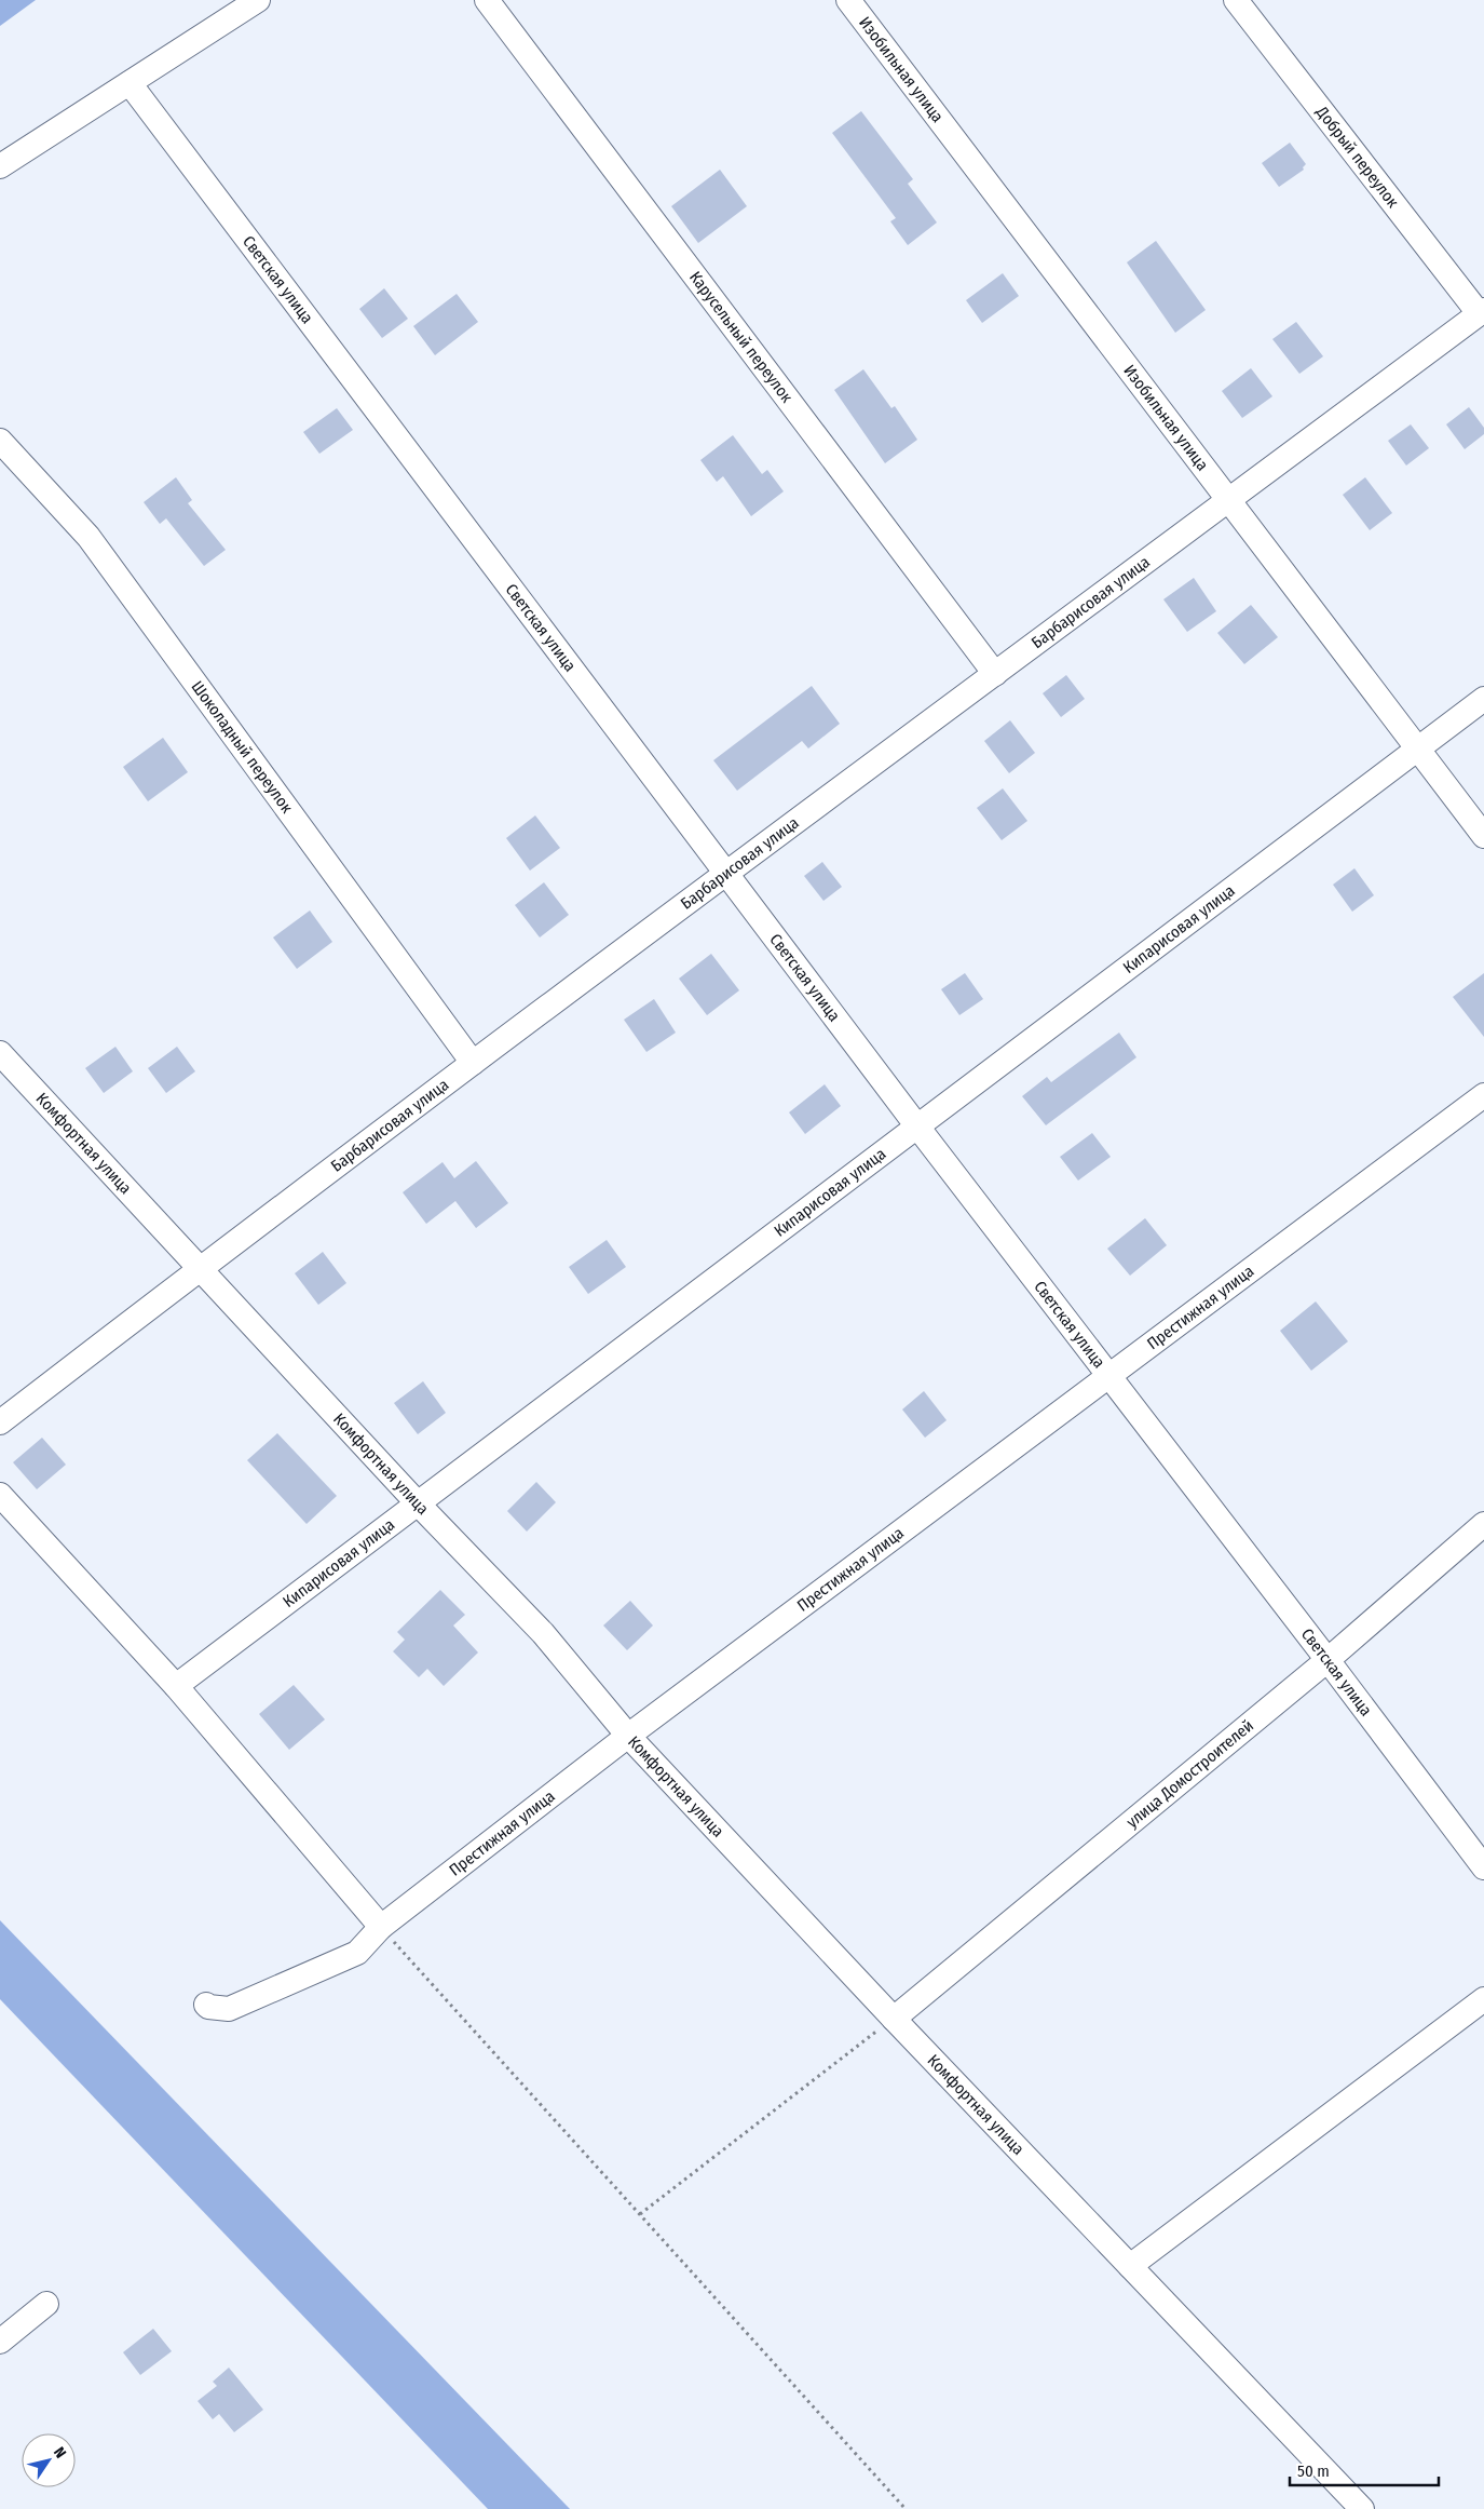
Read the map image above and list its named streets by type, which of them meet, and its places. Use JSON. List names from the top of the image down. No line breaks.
{"streets":{"street":["Изобильная улица","Добрый переулок","Светская улица","Карусельный переулок","Барбарисовая улица","Шоколадный переулок","Кипарисовая улица","Комфортная улица","Престижная улица","улица Домостроителей"]},"crossings":[["Изобильная улица","Барбарисовая улица"],["Изобильная улица","Кипарисовая улица"],["Добрый переулок","Барбарисовая улица"],["Светская улица","Барбарисовая улица"],["Светская улица","Кипарисовая улица"],["Светская улица","Престижная улица"],["Светская улица","улица Домостроителей"],["Карусельный переулок","Барбарисовая улица"],["Барбарисовая улица","Шоколадный переулок"],["Барбарисовая улица","Комфортная улица"],["Кипарисовая улица","Комфортная улица"],["Комфортная улица","Престижная улица"],["Комфортная улица","улица Домостроителей"]],"scale_bar":"50 m","north":"top right"}
